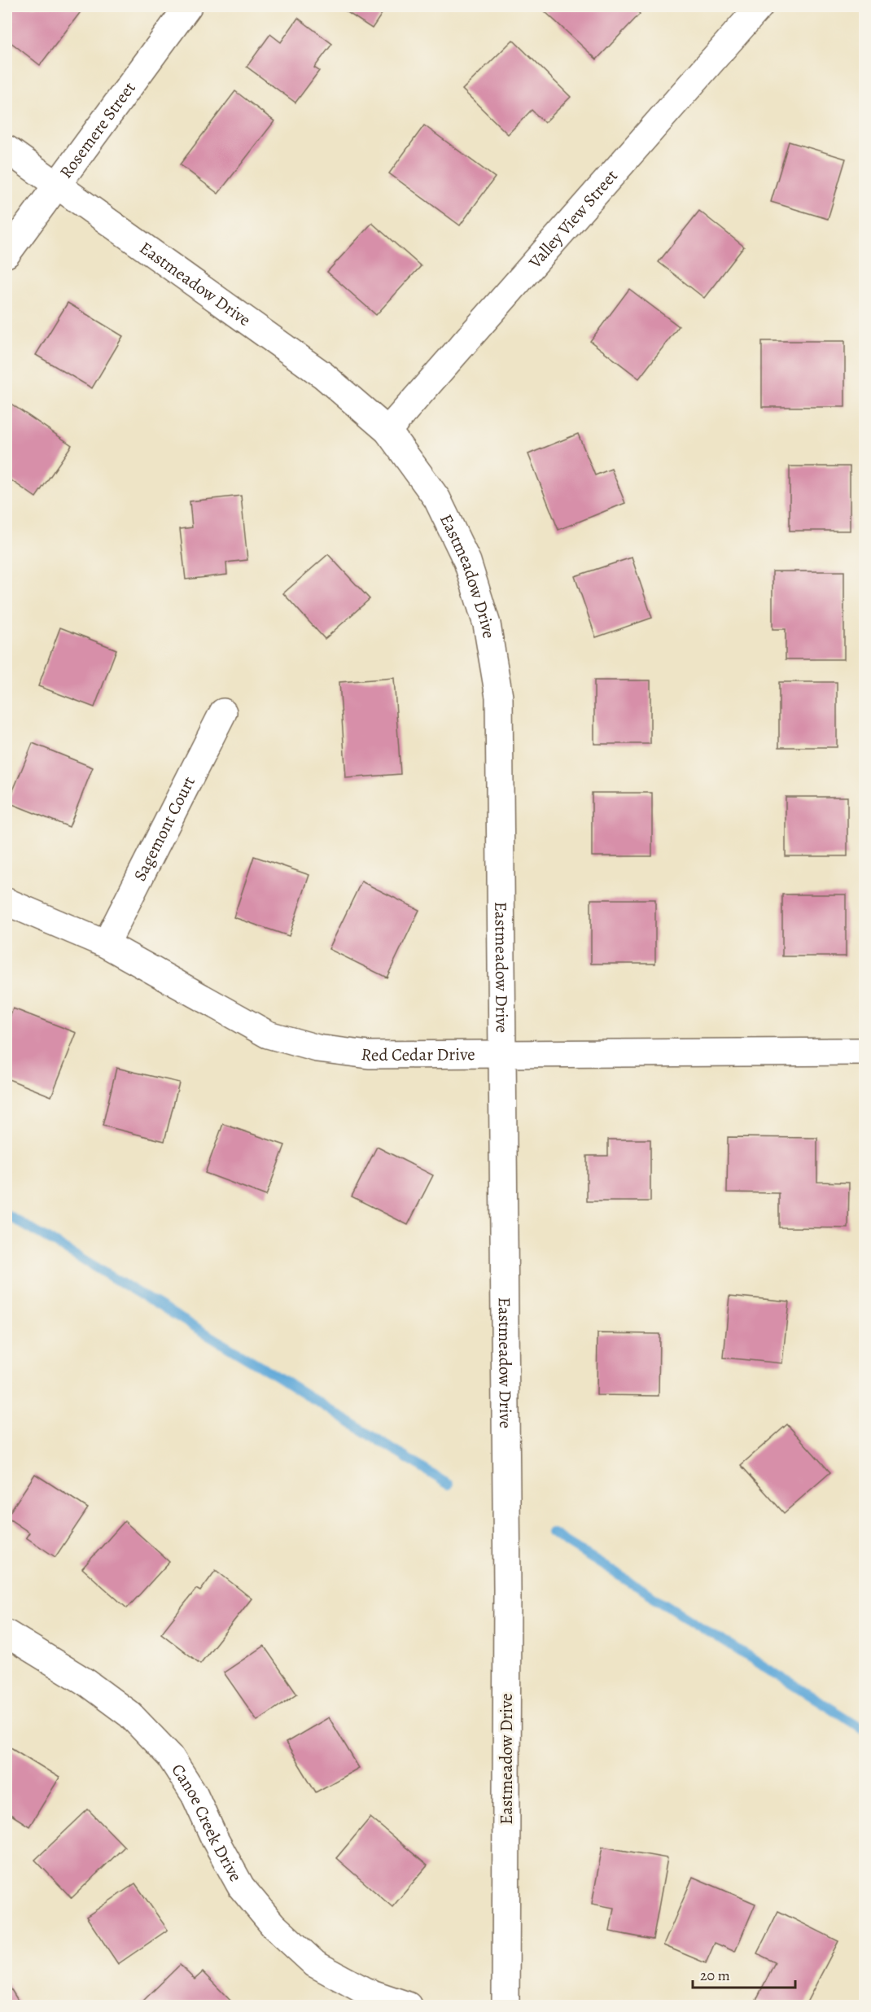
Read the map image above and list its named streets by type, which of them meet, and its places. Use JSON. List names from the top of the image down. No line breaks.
{"streets":{"street":["Rosemere Street","Valley View Street","Eastmeadow Drive","Sagemont Court","Red Cedar Drive","Canoe Creek Drive"]},"crossings":[["Rosemere Street","Eastmeadow Drive"],["Valley View Street","Eastmeadow Drive"],["Eastmeadow Drive","Red Cedar Drive"],["Sagemont Court","Red Cedar Drive"]],"scale_bar":"20 m"}
